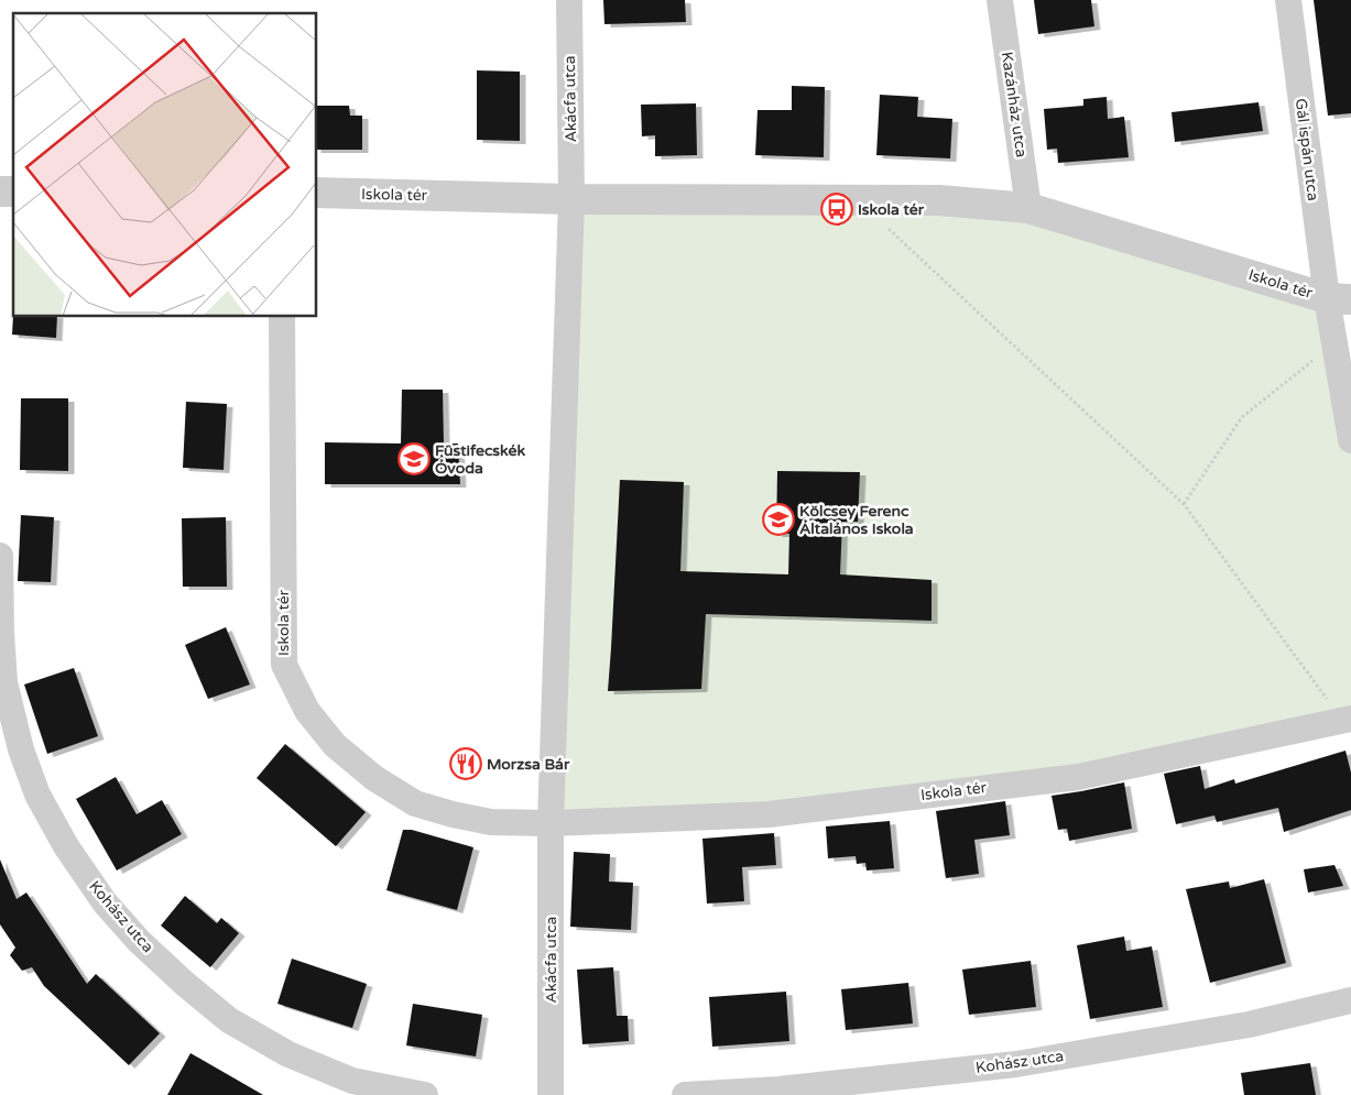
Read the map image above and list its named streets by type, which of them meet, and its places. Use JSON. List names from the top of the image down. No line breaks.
{"streets":{"street":["Akácfa utca","Kazánház utca","Gál ispán utca","Iskola tér","Kohász utca"]},"crossings":[["Akácfa utca","Iskola tér"],["Kazánház utca","Iskola tér"],["Gál ispán utca","Iskola tér"]],"places":{"bus stop":["Iskola tér"],"school or university":["Füstifecskék Óvoda","Kölcsey Ferenc Általános Iskola"],"restaurant":["Morzsa Bár"]}}
